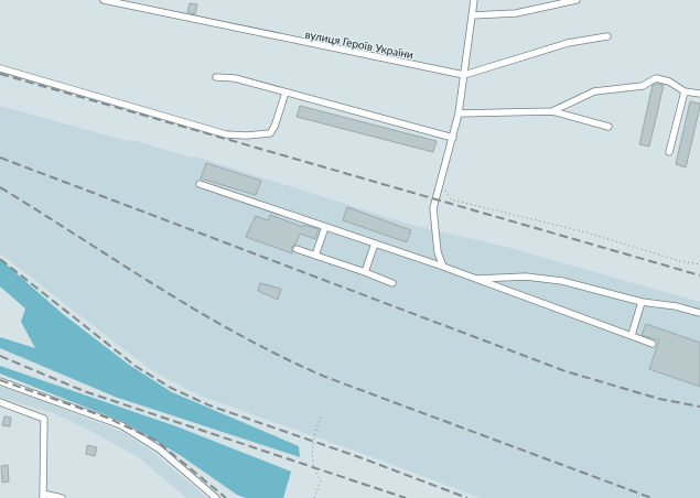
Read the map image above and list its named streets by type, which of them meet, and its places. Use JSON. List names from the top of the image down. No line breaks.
{"streets":{"street":["вулиця Героїв України"]}}
